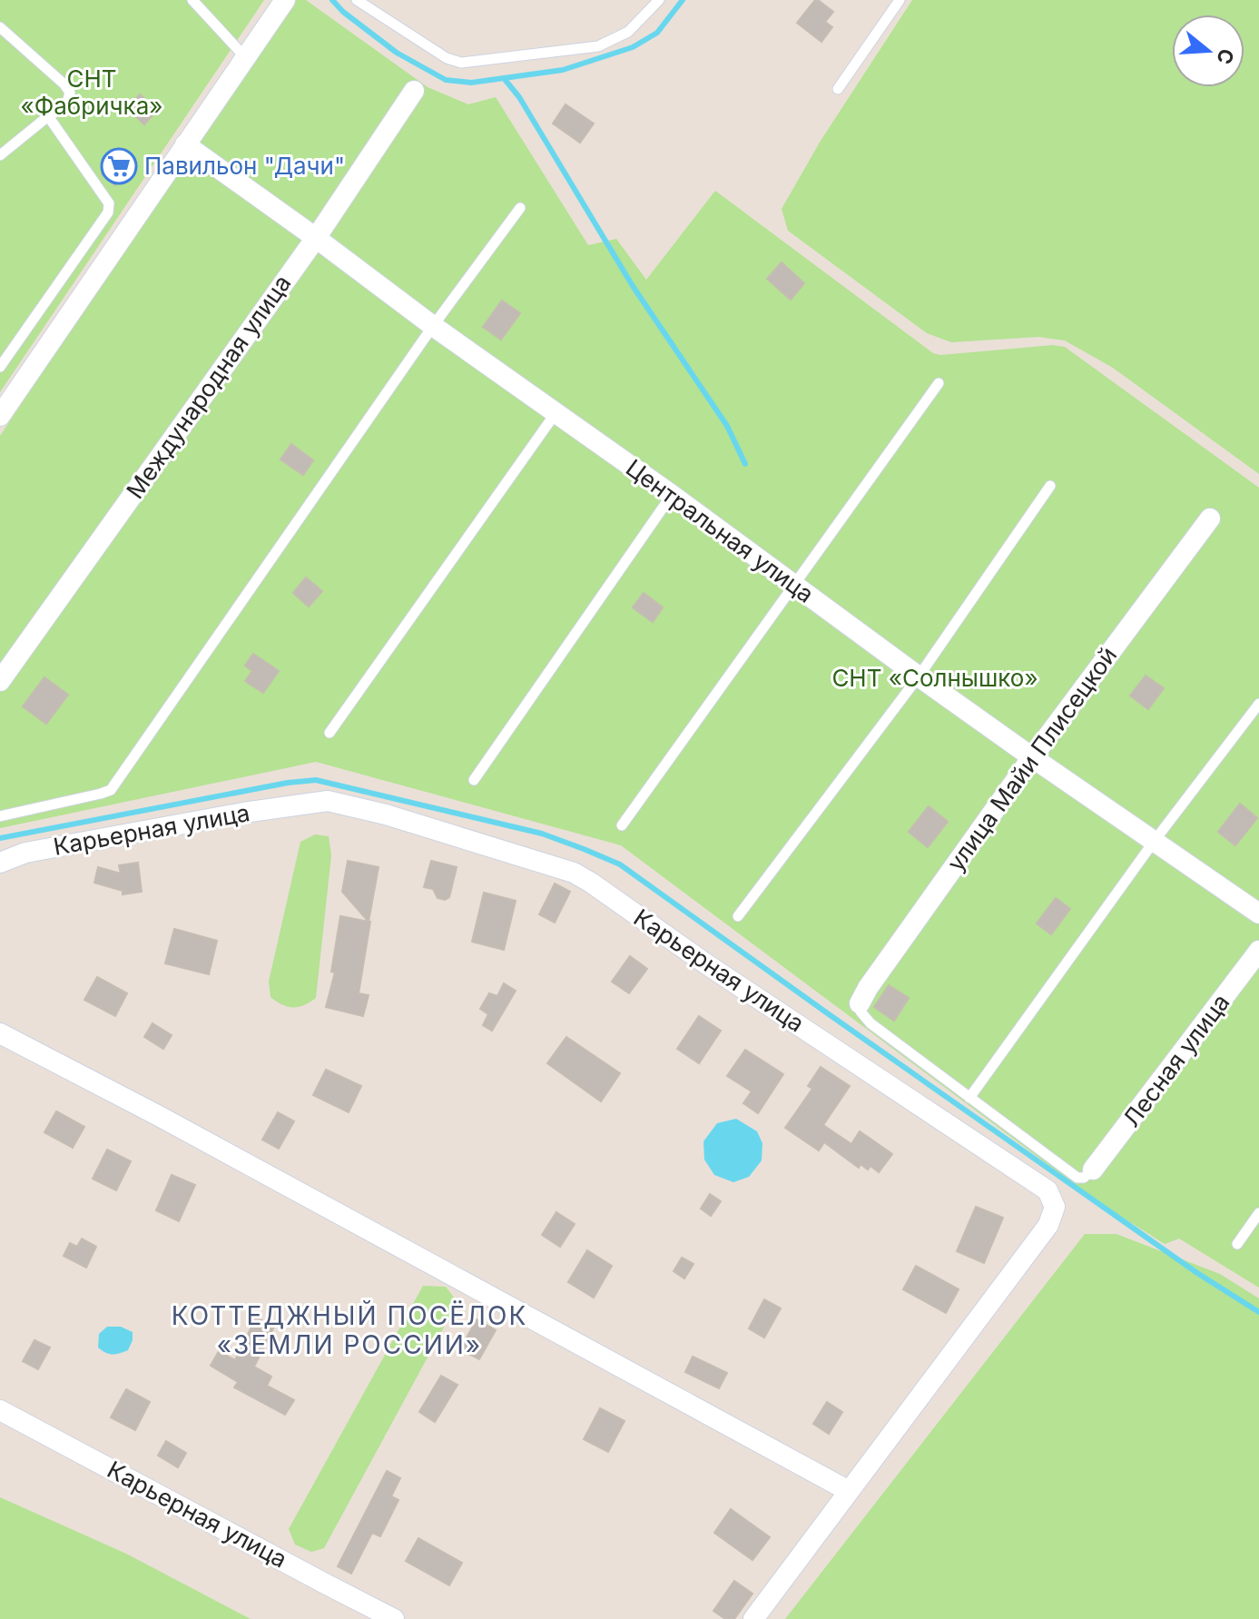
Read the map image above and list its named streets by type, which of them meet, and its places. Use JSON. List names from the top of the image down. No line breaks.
{"streets":{"street":["Международная улица","Центральная улица","улица Майи Плисецкой","Карьерная улица","Лесная улица"]},"crossings":[["Международная улица","Центральная улица"],["Центральная улица","улица Майи Плисецкой"]],"districts":["КОТТЕДЖНЫЙ ПОСЁЛОК «ЗЕМЛИ РОССИИ»"],"parks":["СНТ «Фабричка»","СНТ «Солнышко»"],"places":{"supermarket":["Павильон \"Дачи\""]},"north":"right"}
